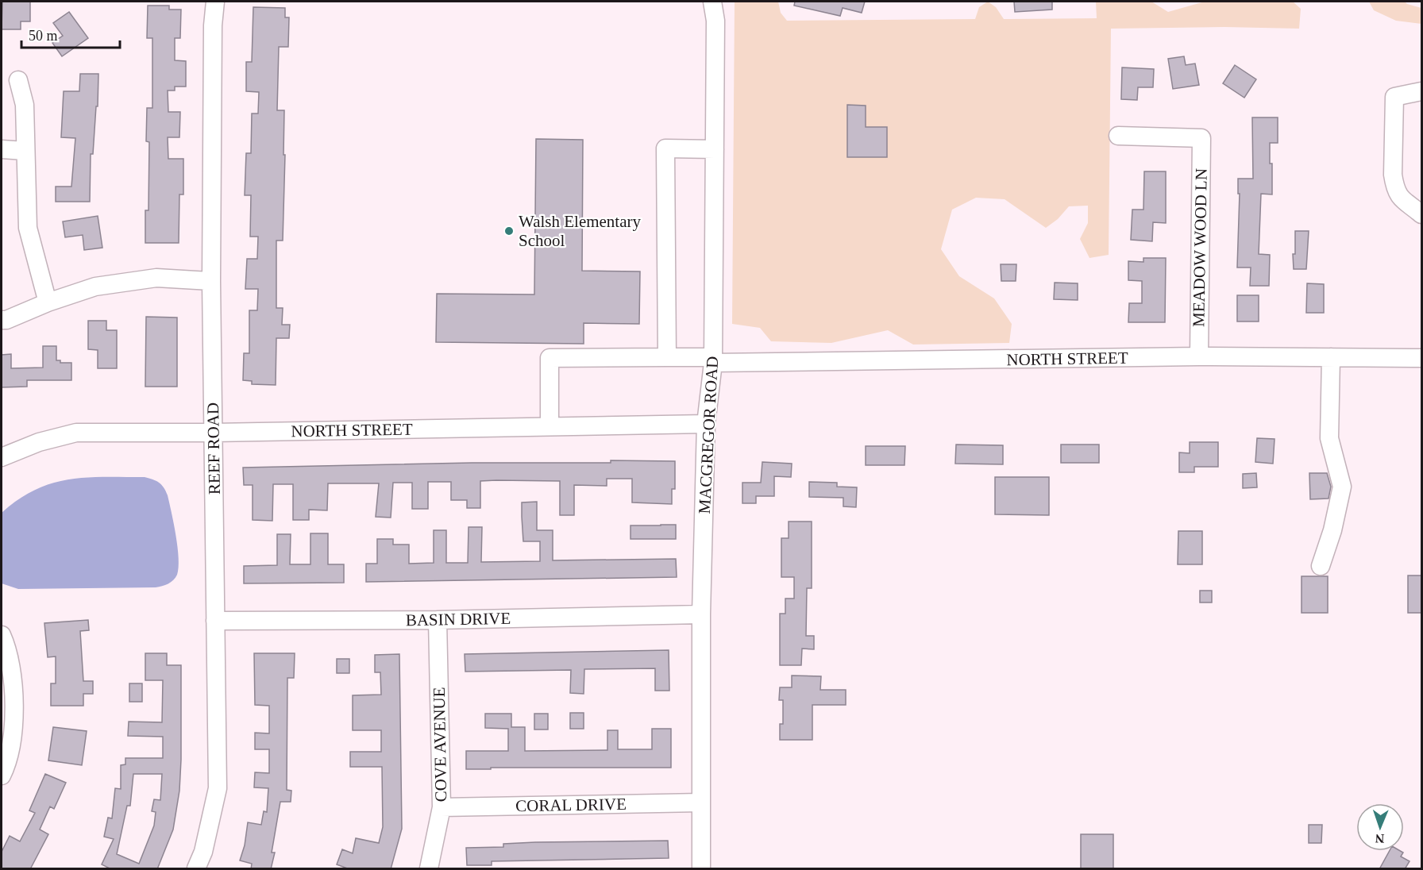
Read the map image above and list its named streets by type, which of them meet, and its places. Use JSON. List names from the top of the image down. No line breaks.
{"streets":{"street":["MEADOW WOOD LN","NORTH STREET","MACGREGOR ROAD","REEF ROAD","BASIN DRIVE","COVE AVENUE","CORAL DRIVE"]},"crossings":[["MEADOW WOOD LN","NORTH STREET"],["NORTH STREET","MACGREGOR ROAD"],["NORTH STREET","REEF ROAD"],["MACGREGOR ROAD","BASIN DRIVE"],["MACGREGOR ROAD","CORAL DRIVE"],["REEF ROAD","BASIN DRIVE"],["BASIN DRIVE","COVE AVENUE"],["COVE AVENUE","CORAL DRIVE"]],"places":["Walsh Elementary School"],"scale_bar":"50 m","north":"bottom"}
